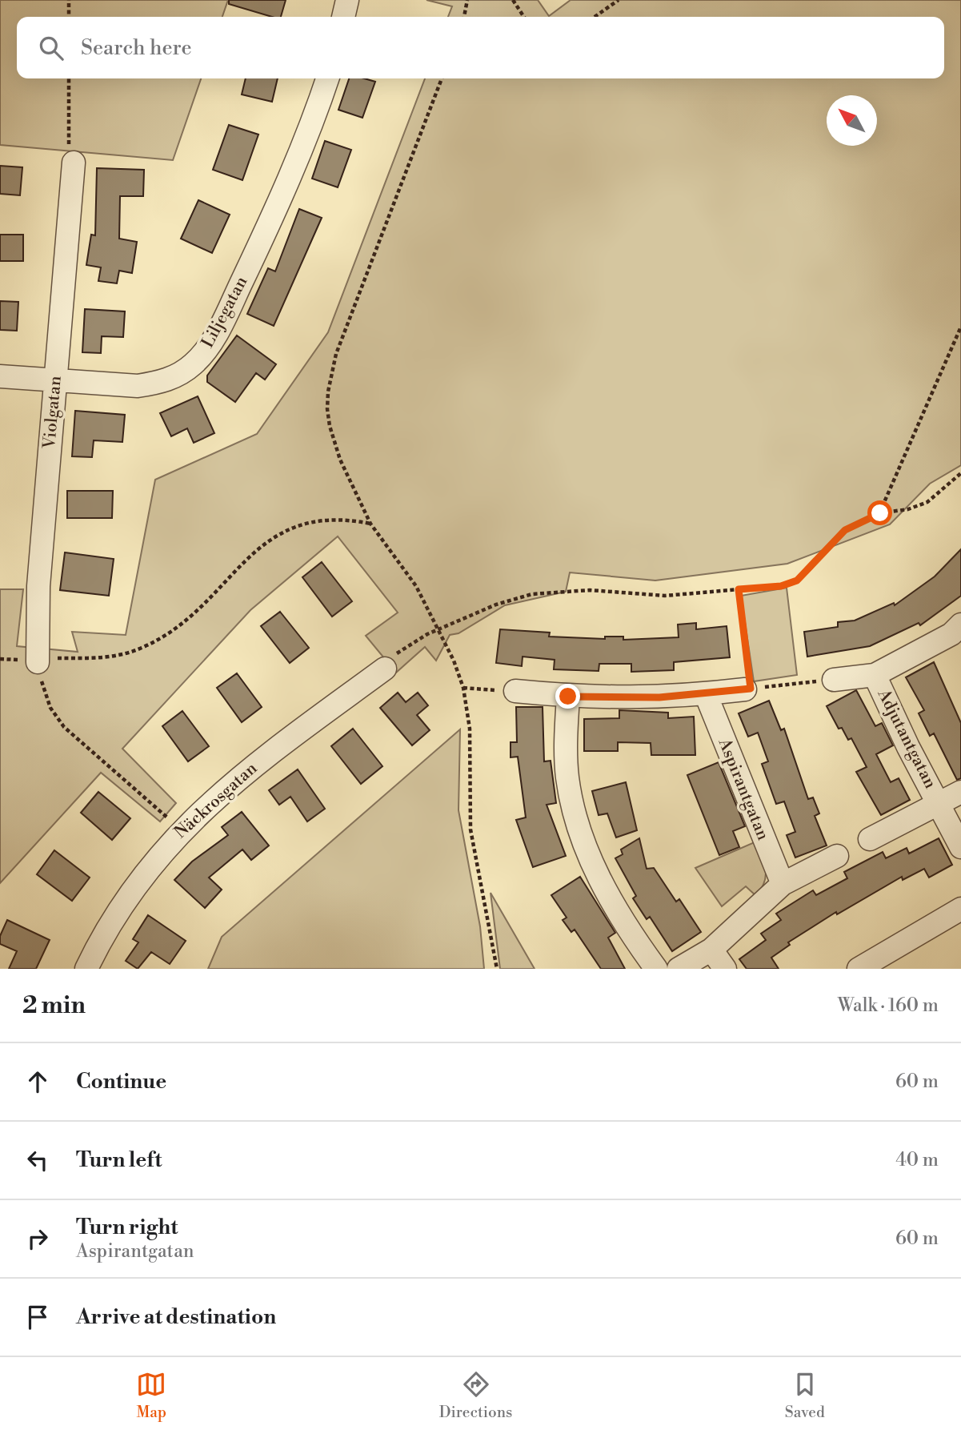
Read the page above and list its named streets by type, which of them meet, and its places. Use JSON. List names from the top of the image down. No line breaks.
{"streets":{"street":["Liljegatan","Violgatan","Adjutantgatan","Aspirantgatan","Näckrosgatan"]},"crossings":[["Liljegatan","Violgatan"]],"north":"top left","page":{"search":"Search here","heading":["2 min","Walk · 160 m"],"list":[["Continue","60 m"],["Turn left","40 m"],["Turn right","Aspirantgatan","60 m"],"Arrive at destination"],"nav":["Map","Directions","Saved"]}}
